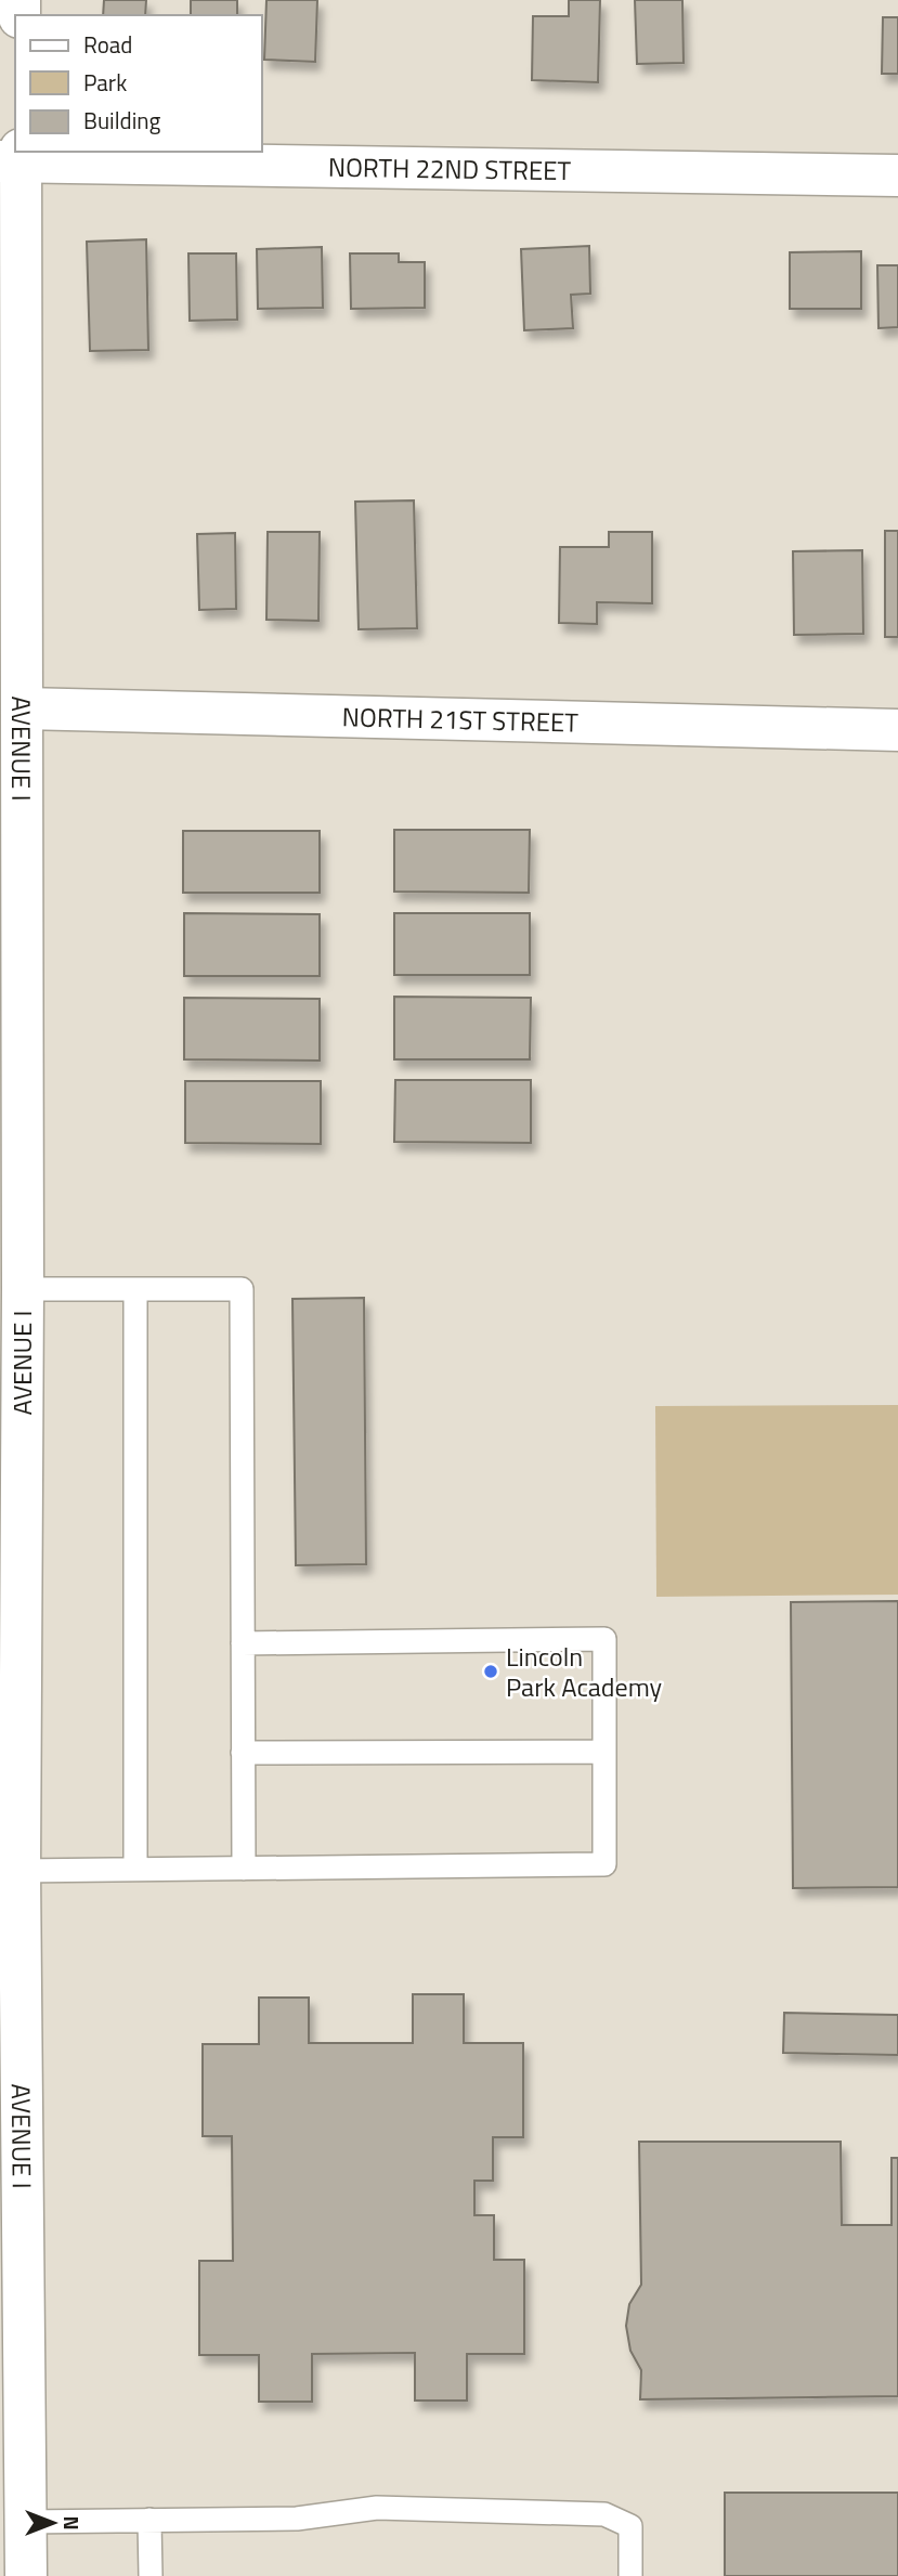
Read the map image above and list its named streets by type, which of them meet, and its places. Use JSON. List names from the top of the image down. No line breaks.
{"streets":{"street":["NORTH 22ND STREET","NORTH 21ST STREET","AVENUE I"]},"crossings":[["NORTH 22ND STREET","AVENUE I"],["NORTH 21ST STREET","AVENUE I"]],"places":["Lincoln Park Academy"],"legend":["Road","Park","Building"],"north":"right"}
